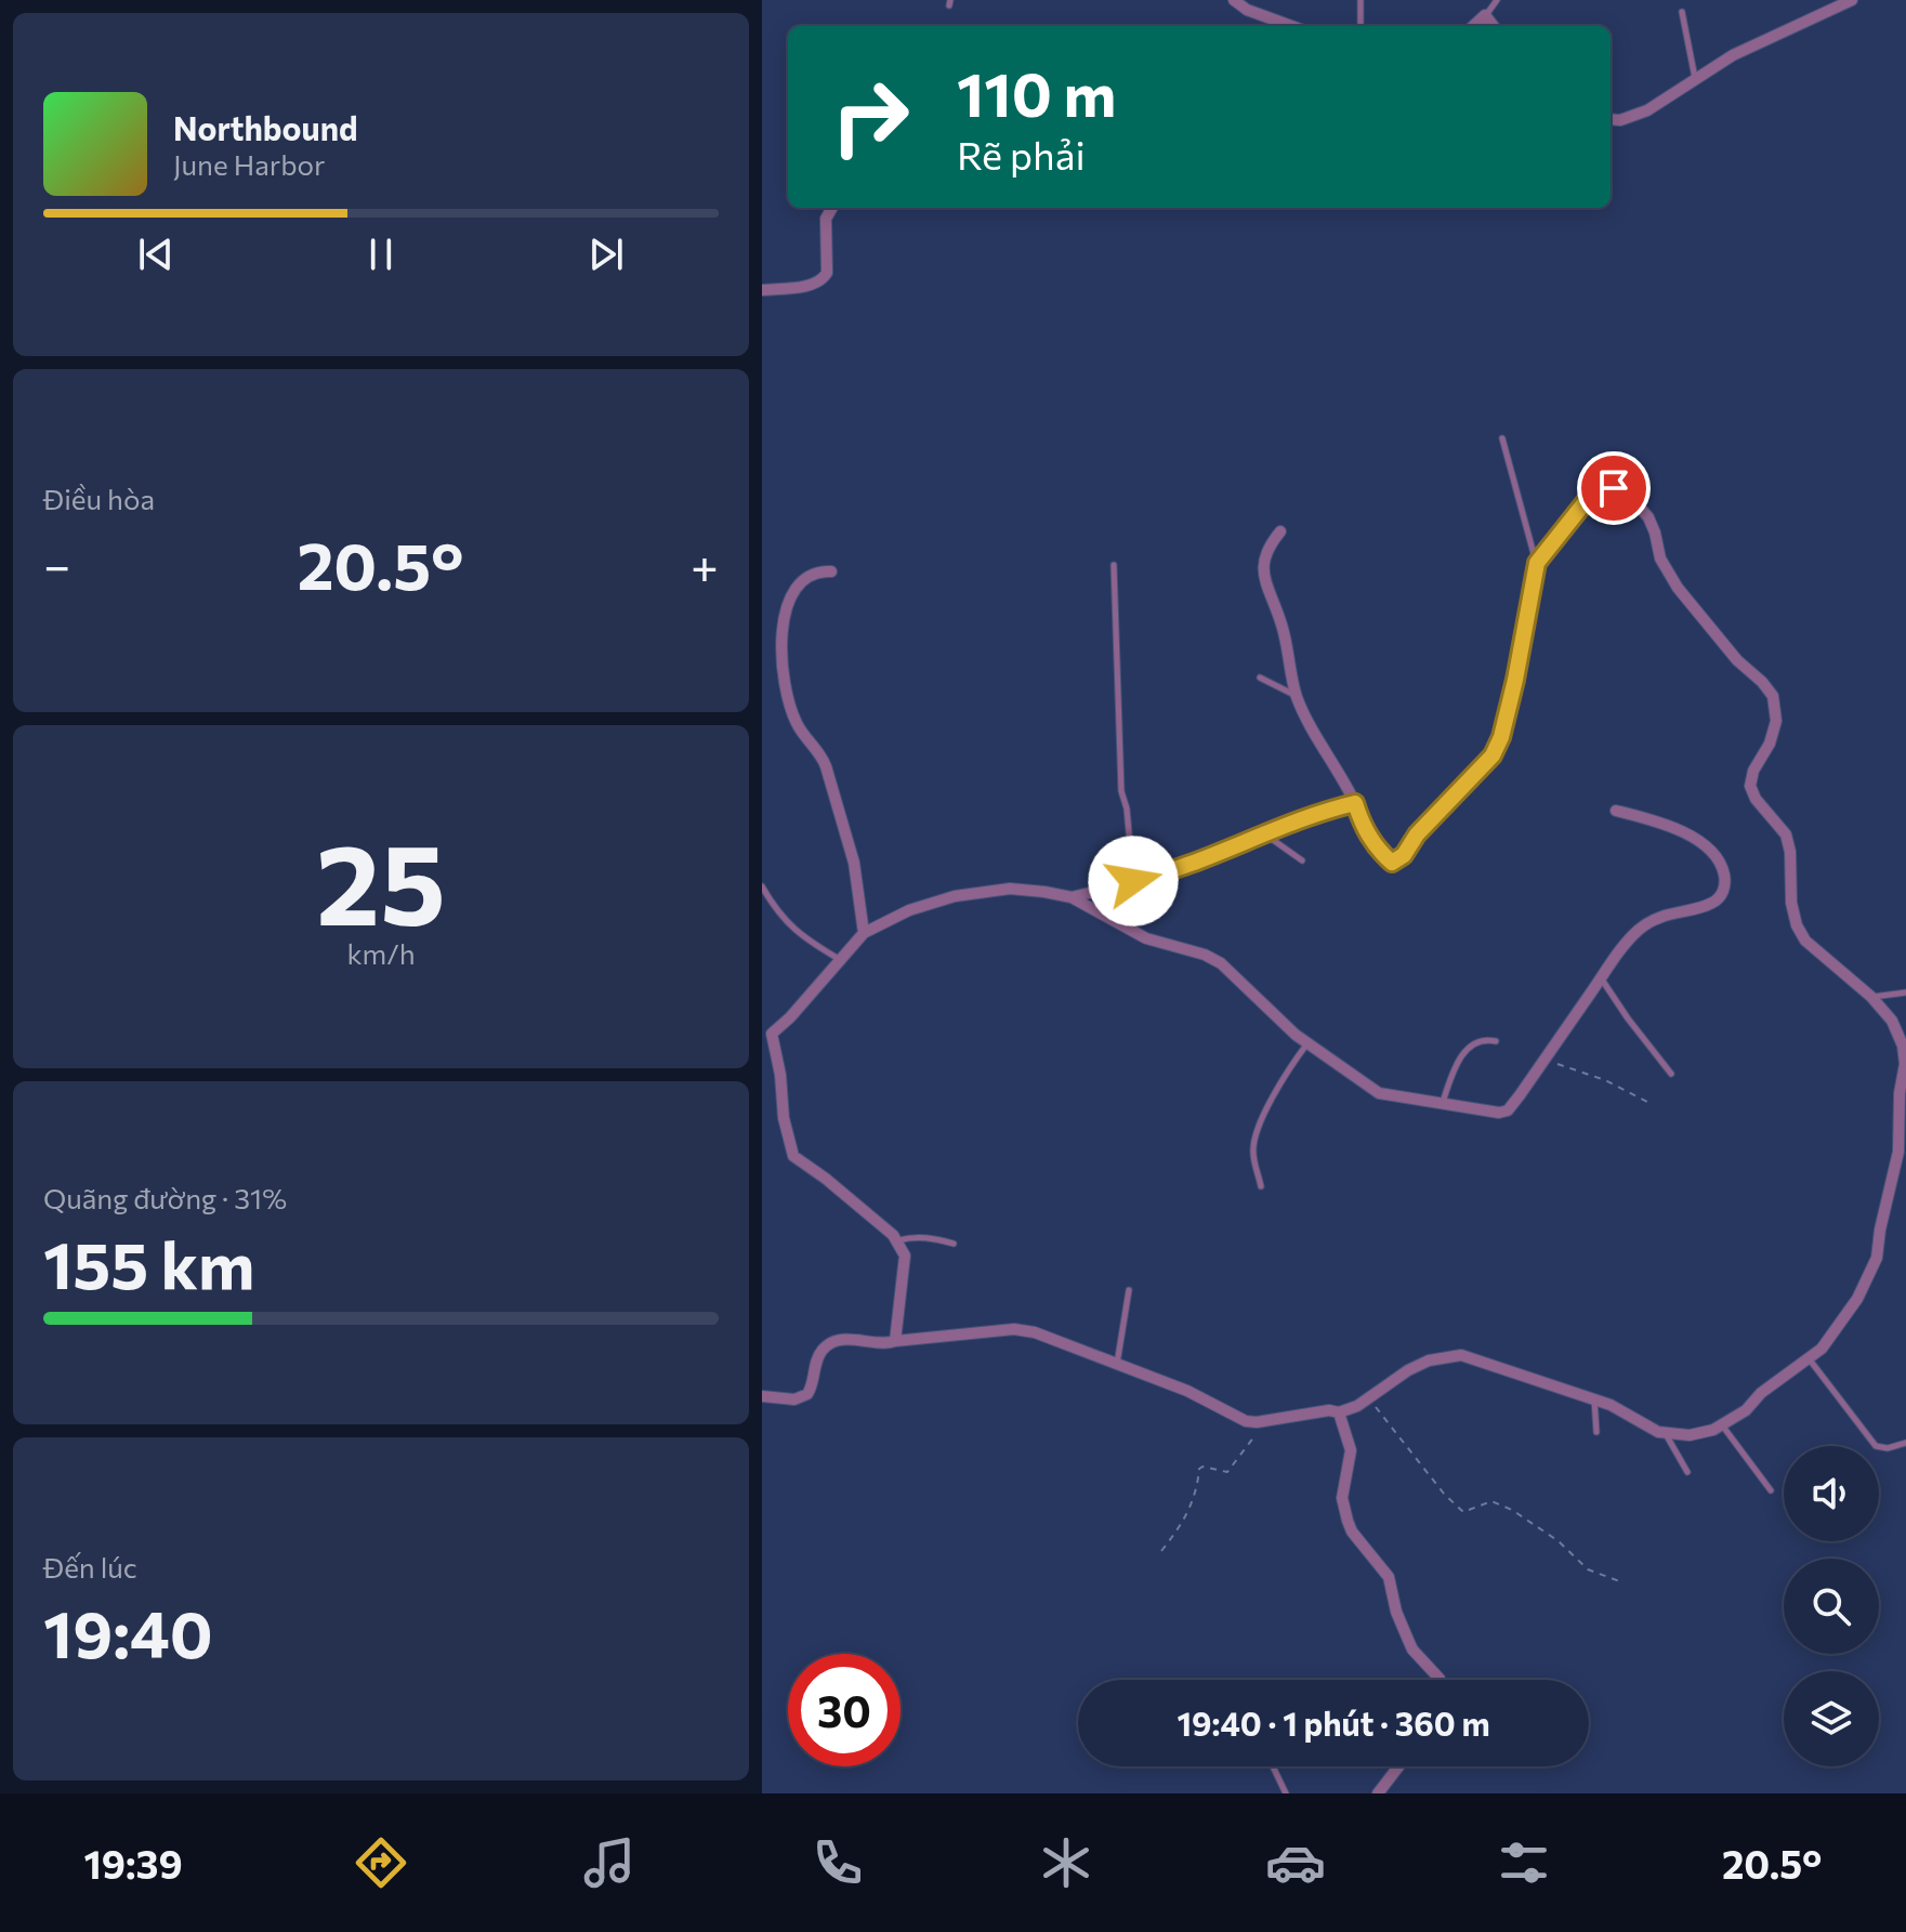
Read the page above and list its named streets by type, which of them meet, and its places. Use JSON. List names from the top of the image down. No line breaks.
{"page":{"turn":["110 m","Rẽ phải"],"song":["Northbound","June Harbor"],"tile":["Điều hòa",["25","km/h"],["Quãng đường · 31%","155 km"],["Đến lúc","19:40"]],"heat":["−","20.5°","+"],"limit":"30","trip":"19:40 · 1 phút · 360 m","tabs":["19:39","20.5°"]}}
